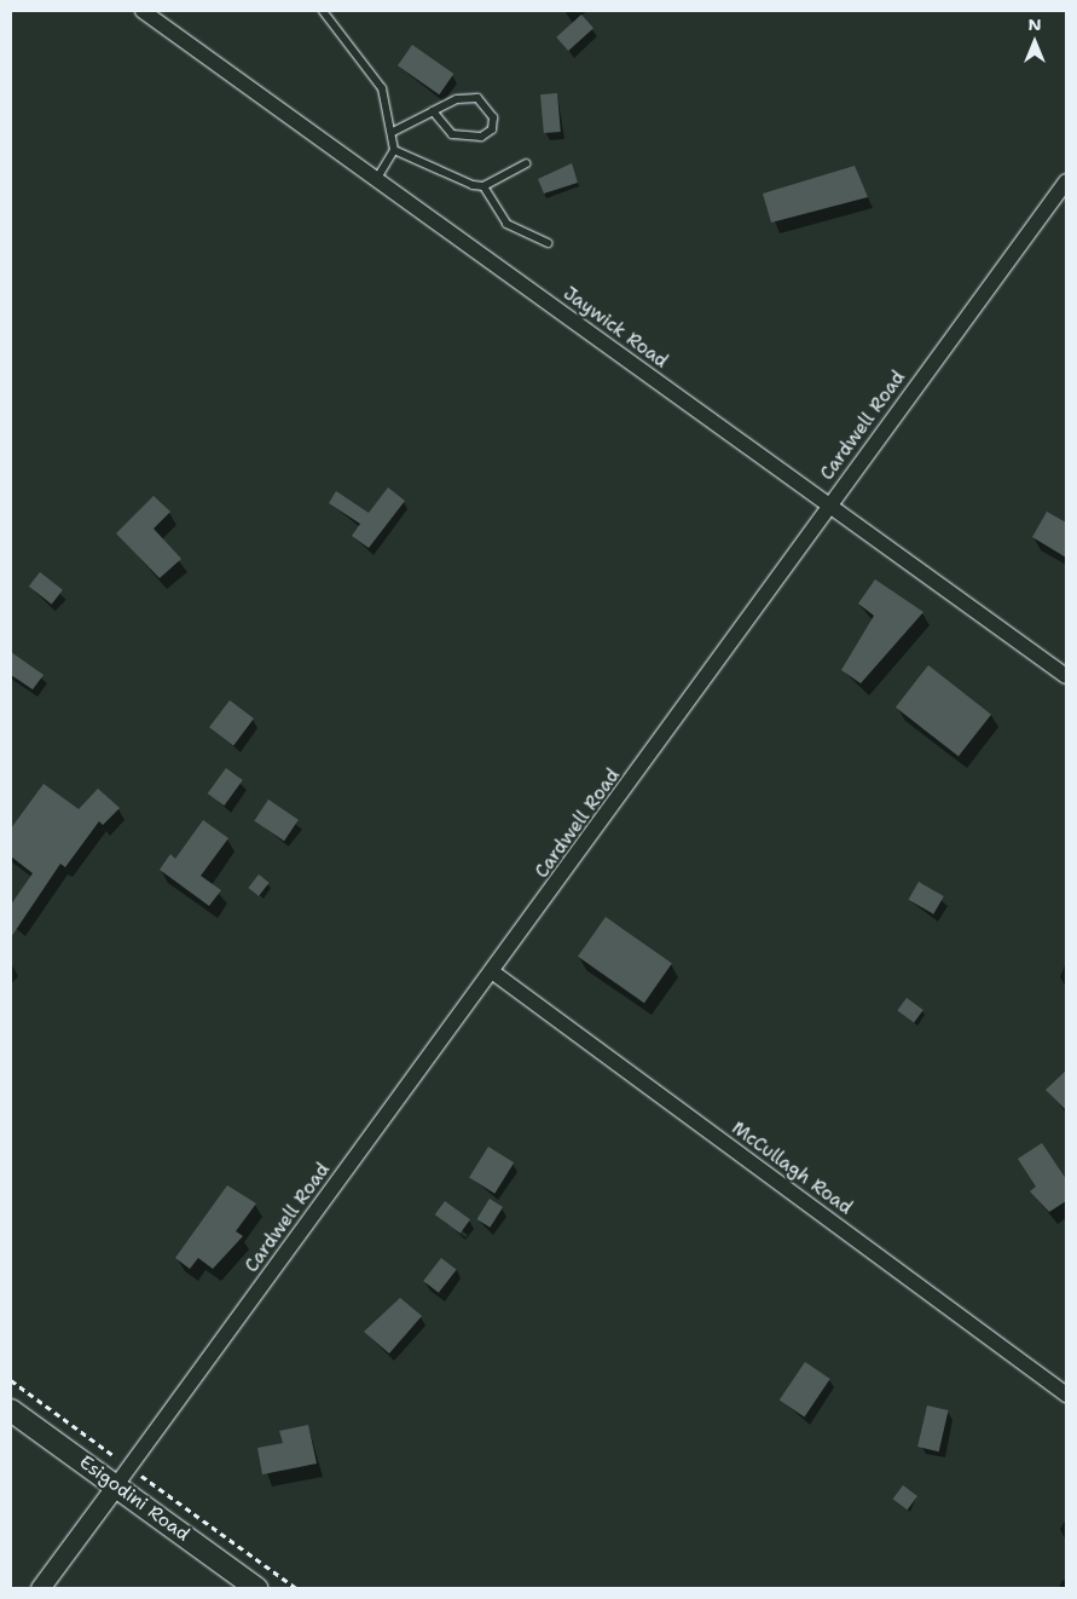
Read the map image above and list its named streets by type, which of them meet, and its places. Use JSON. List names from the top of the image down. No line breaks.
{"streets":{"main road":["Esigodini Road"],"street":["Jaywick Road","Cardwell Road","McCullagh Road"]},"crossings":[["Jaywick Road","Cardwell Road"],["Cardwell Road","McCullagh Road"],["Cardwell Road","Esigodini Road"]],"north":"top"}
